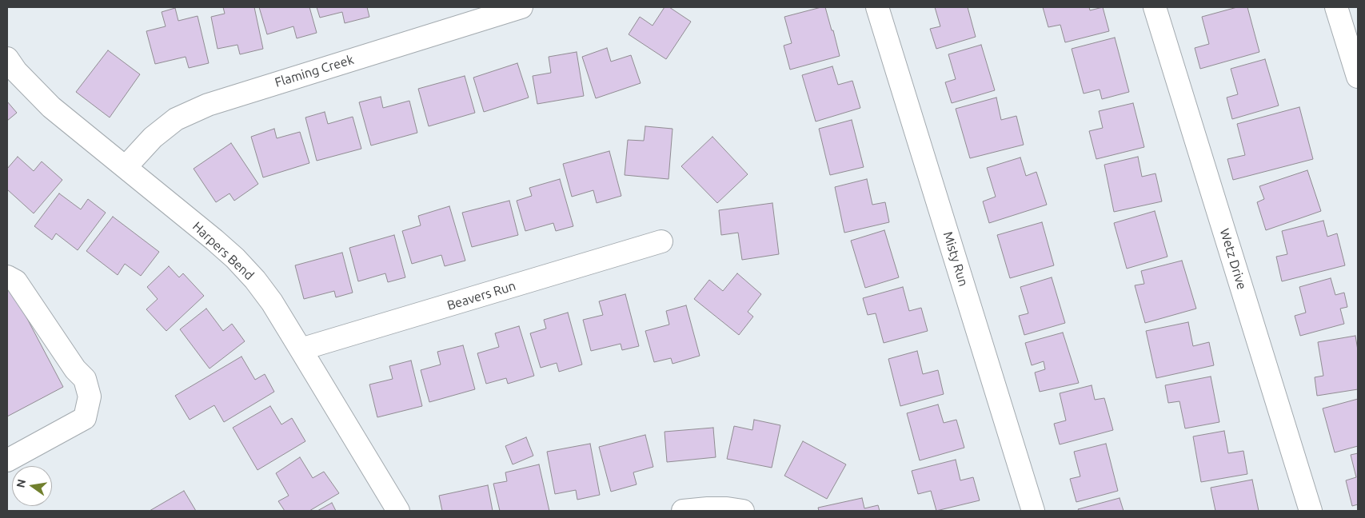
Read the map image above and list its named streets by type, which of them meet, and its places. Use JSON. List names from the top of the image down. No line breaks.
{"streets":{"street":["Flaming Creek","Harpers Bend","Misty Run","Wetz Drive","Beavers Run"]},"crossings":[["Flaming Creek","Harpers Bend"],["Harpers Bend","Beavers Run"]],"north":"left"}
